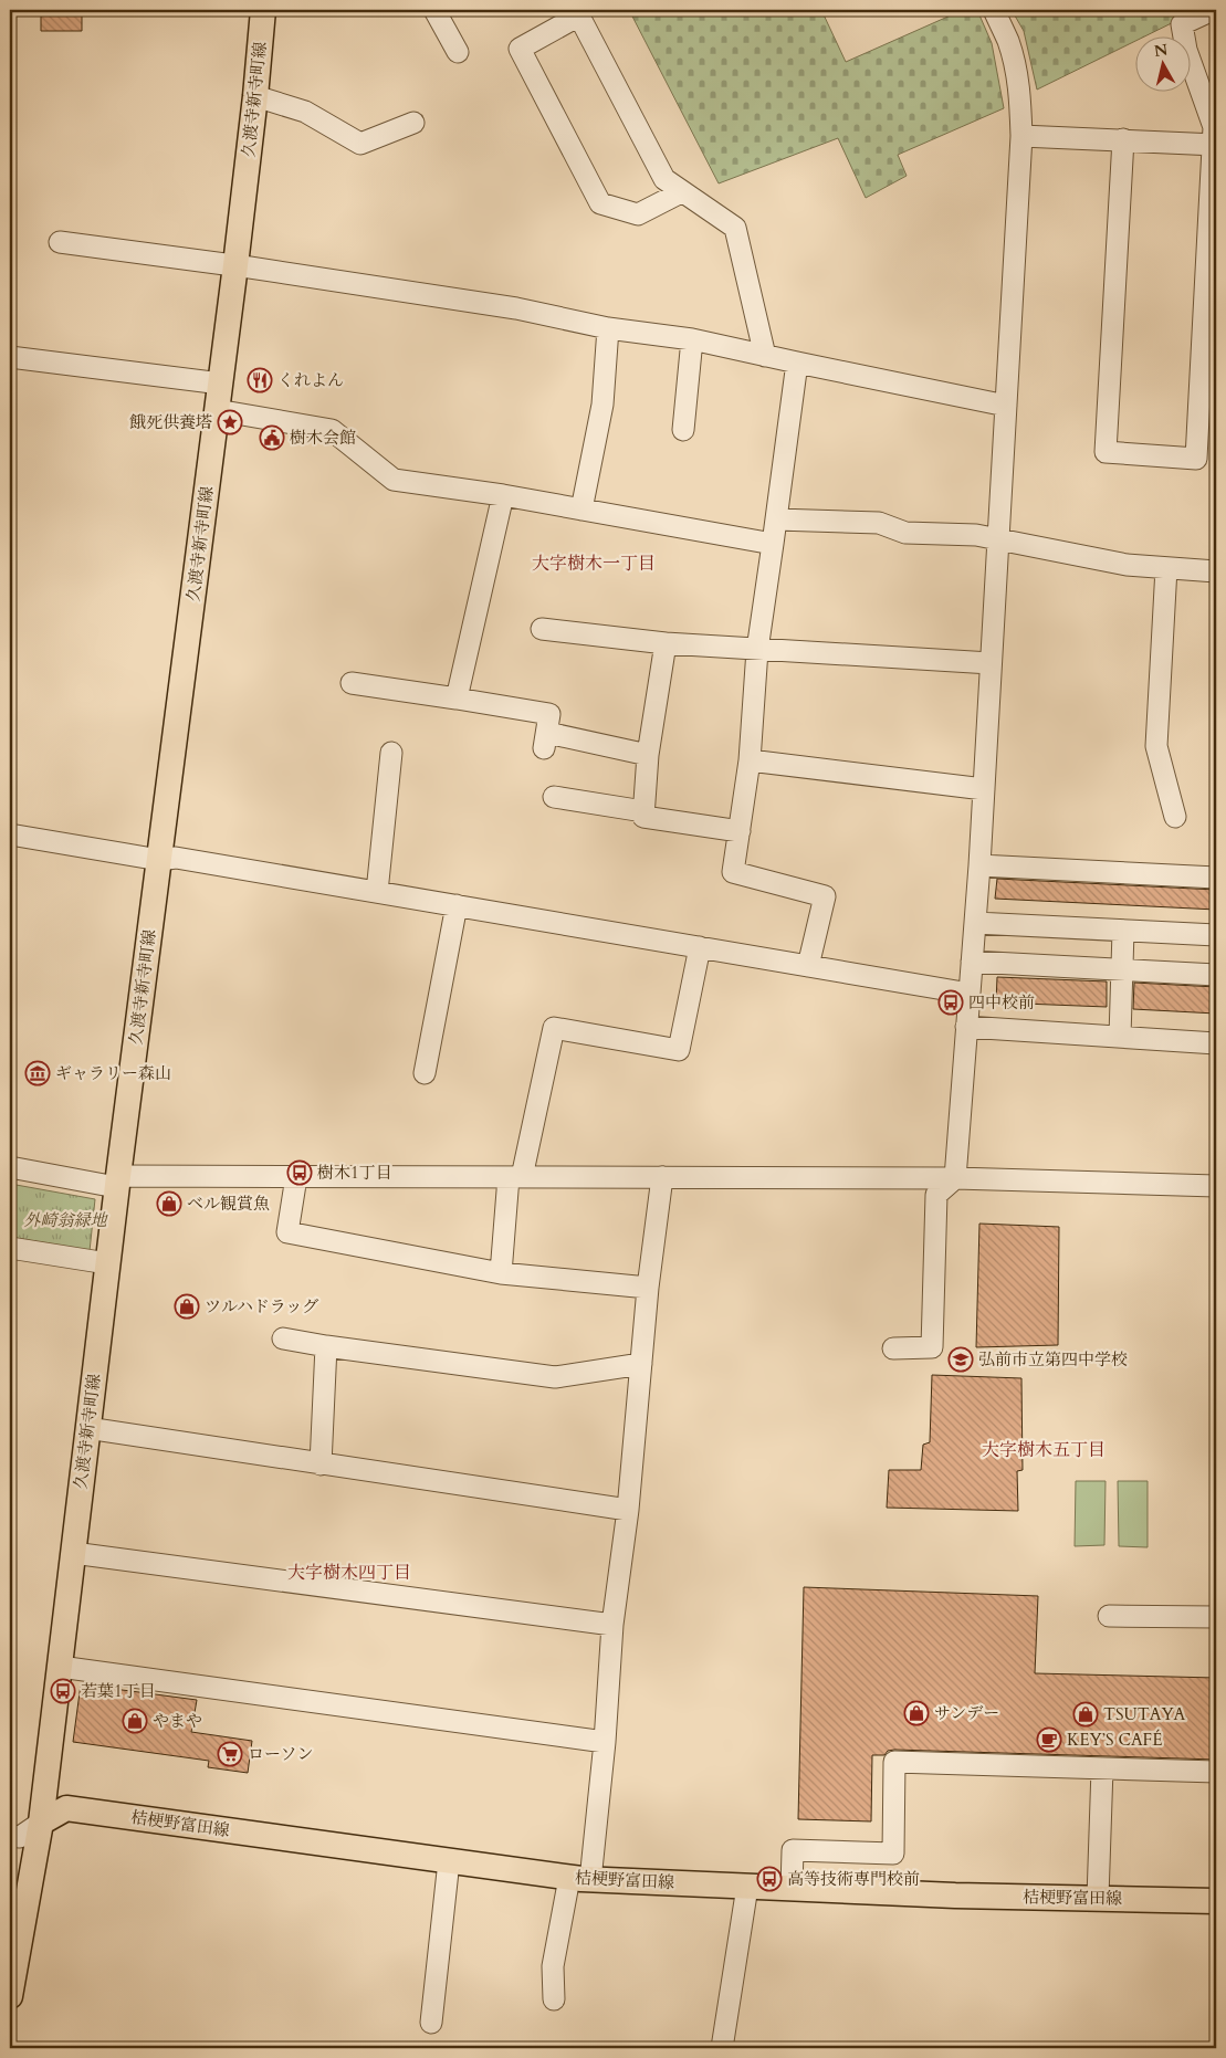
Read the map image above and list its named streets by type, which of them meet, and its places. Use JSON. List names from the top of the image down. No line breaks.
{"streets":{"main road":["久渡寺新寺町線","桔梗野富田線"]},"crossings":[["久渡寺新寺町線","桔梗野富田線"]],"districts":["大字樹木一丁目","大字樹木五丁目","大字樹木四丁目"],"parks":["外崎翁緑地"],"places":{"restaurant":["くれよん"],"place":["餓死供養塔"],"public building":["樹木会館"],"bus stop":["四中校前","樹木1丁目","若葉1丁目","高等技術専門校前"],"museum":["ギャラリー森山"],"shop":["ベル観賞魚","ツルハドラッグ","サンデー","TSUTAYA","やまや"],"school or university":["弘前市立第四中学校"],"cafe":["KEY’S CAFÉ"],"supermarket":["ローソン"]},"north":"top"}
